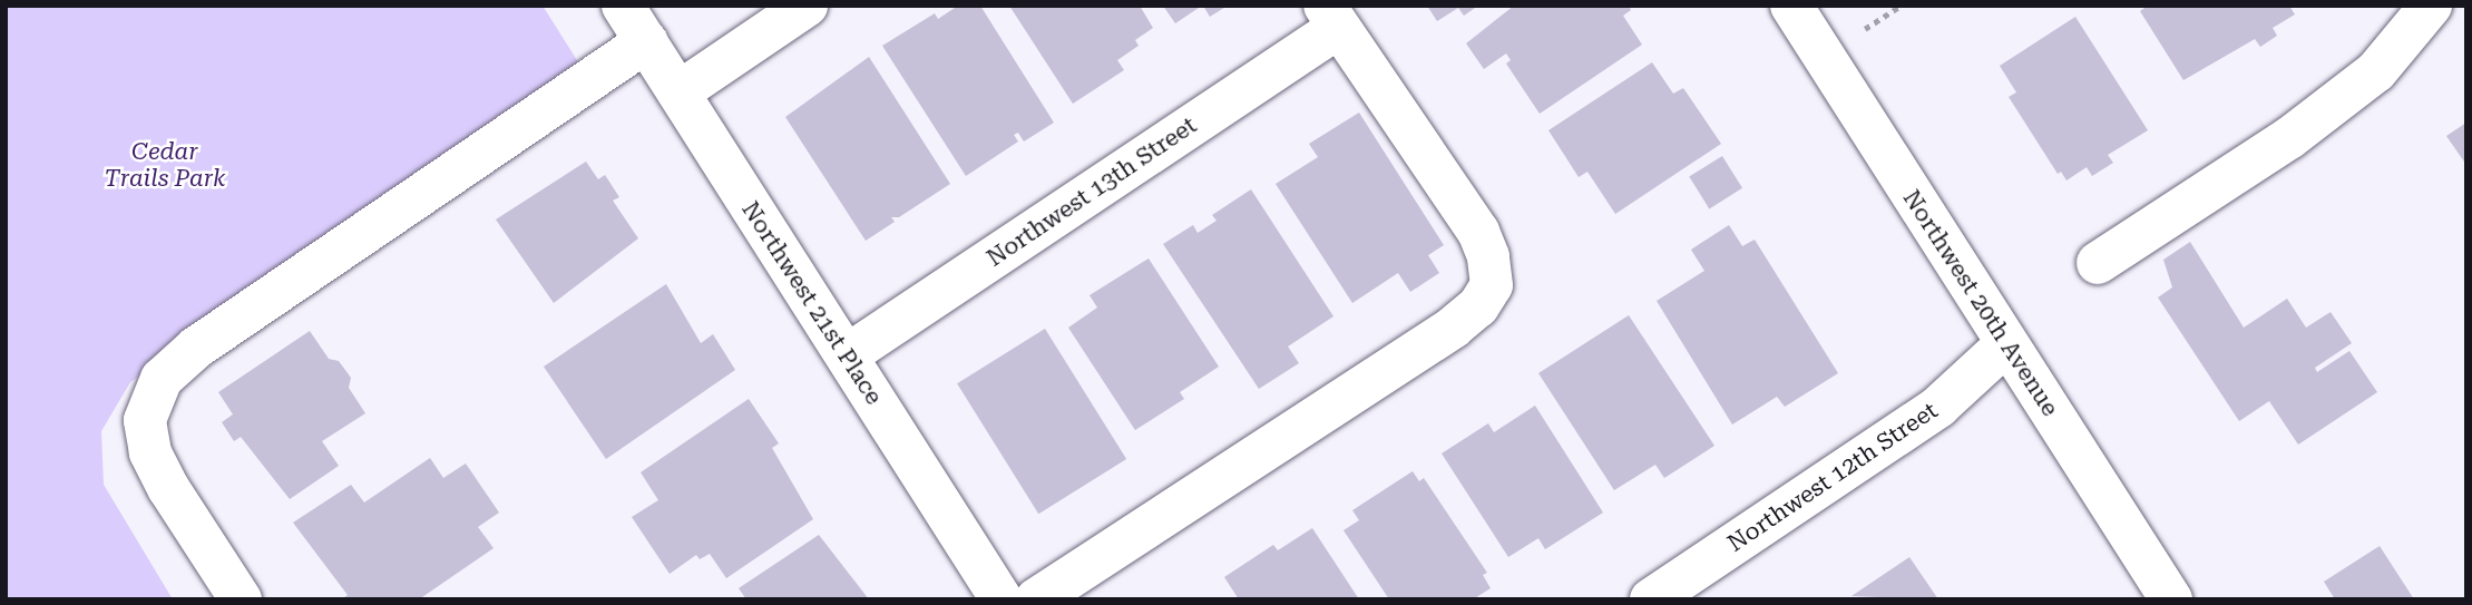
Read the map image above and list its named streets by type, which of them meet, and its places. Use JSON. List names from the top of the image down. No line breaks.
{"streets":{"street":["Northwest 13th Street","Northwest 21st Place","Northwest 20th Avenue","Northwest 12th Street"]},"crossings":[["Northwest 13th Street","Northwest 21st Place"],["Northwest 20th Avenue","Northwest 12th Street"]],"parks":["Cedar Trails Park"]}
